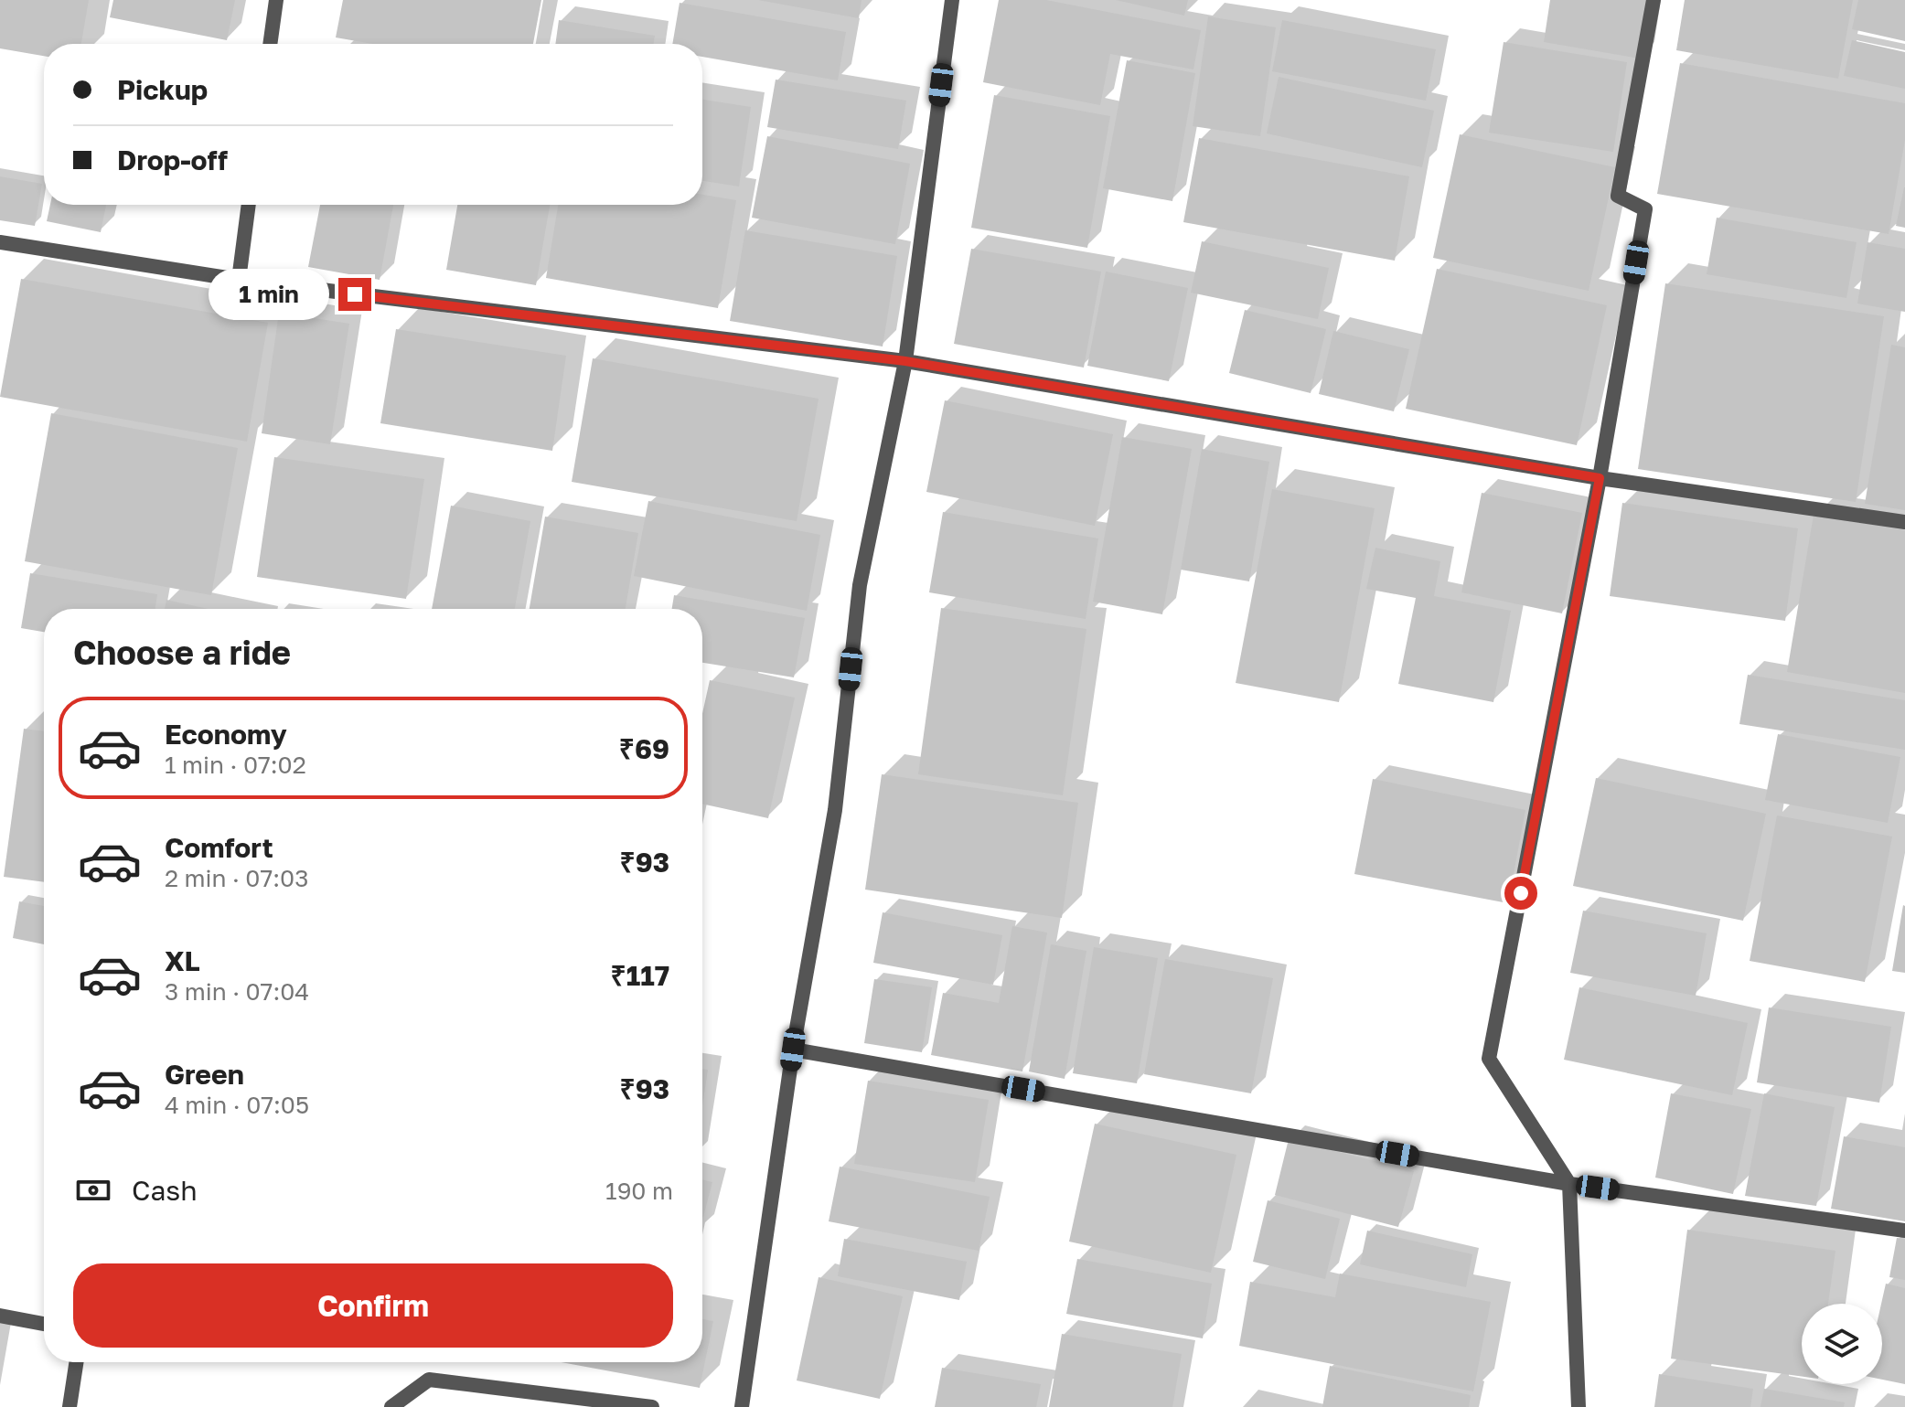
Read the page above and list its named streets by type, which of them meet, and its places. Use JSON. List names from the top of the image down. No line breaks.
{"page":{"banner":["Pickup","Drop-off"],"bubble":"1 min","heading":"Choose a ride","list":[{"name":"Economy","note":"1 min · 07:02","value":"₹69"},{"name":"Comfort","note":"2 min · 07:03","value":"₹93"},{"name":"XL","note":"3 min · 07:04","value":"₹117"},{"name":"Green","note":"4 min · 07:05","value":"₹93"}],"pay":["Cash","190 m"],"buttons":"Confirm"}}
